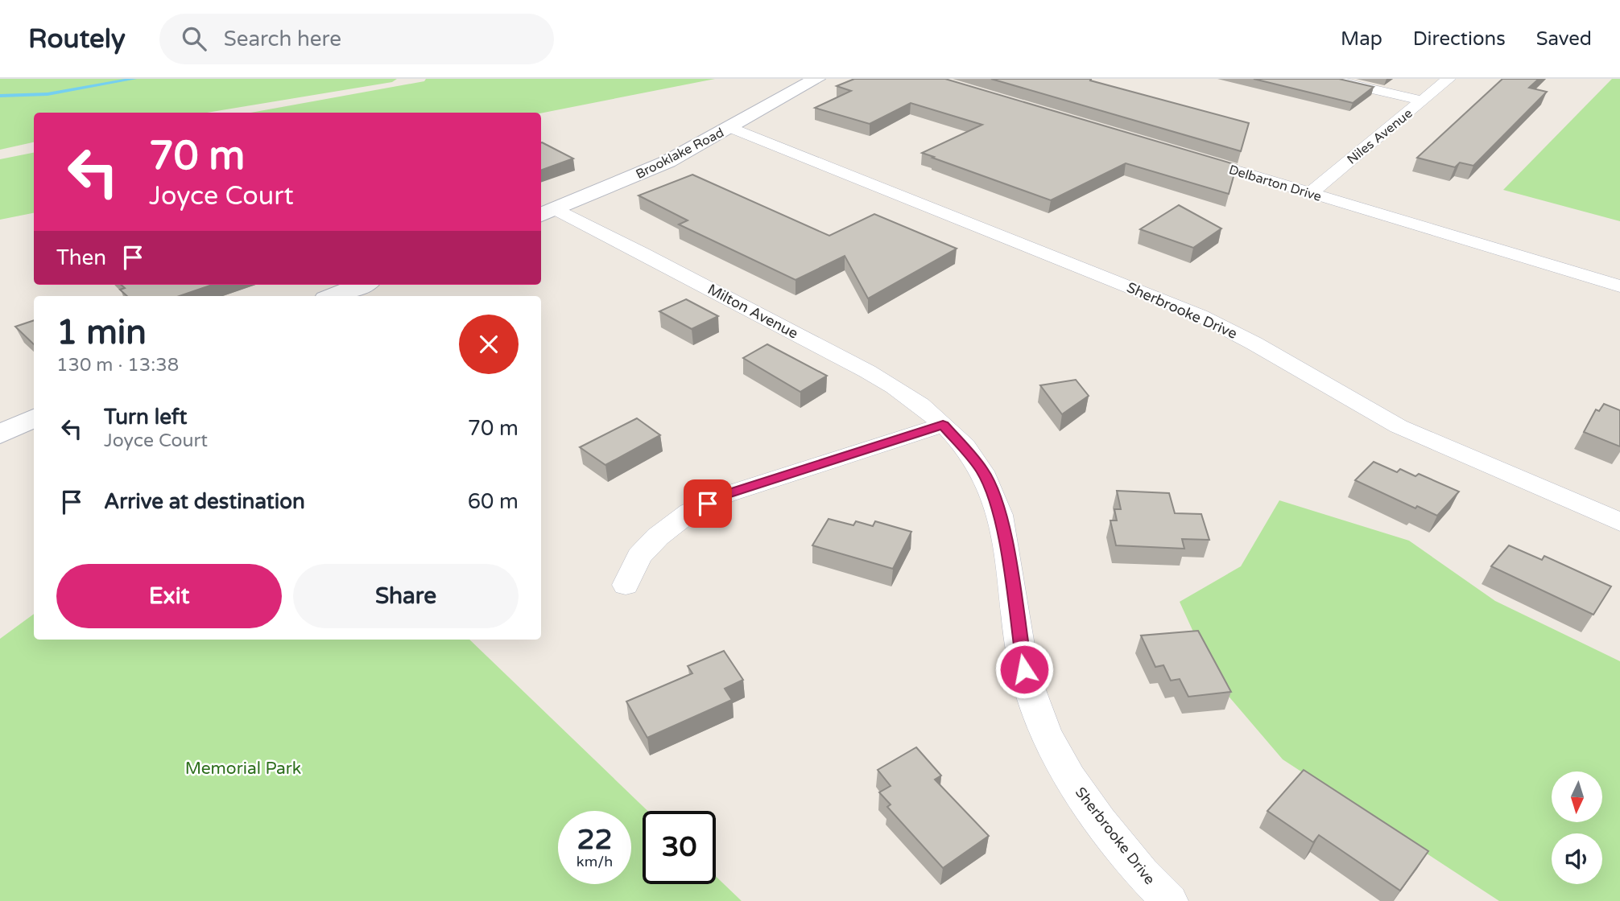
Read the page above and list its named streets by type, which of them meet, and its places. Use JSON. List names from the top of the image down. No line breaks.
{"streets":{"street":["Niles Avenue","Brooklake Road","Delbarton Drive","Sherbrooke Drive","Milton Avenue"]},"crossings":[["Niles Avenue","Delbarton Drive"],["Brooklake Road","Sherbrooke Drive"],["Brooklake Road","Milton Avenue"],["Sherbrooke Drive","Milton Avenue"]],"parks":["Memorial Park"],"north":"bottom","page":{"header":"Routely","search":"Search here","nav":["Map","Directions","Saved"],"turn":["70 m","Joyce Court"],"then":"Then","heading":["1 min","130 m · 13:38"],"list":[{"name":"Turn left","note":"Joyce Court","value":"70 m"},{"name":"Arrive at destination","value":"60 m"}],"buttons":["Exit","Share"],"speed":"22 km/h","limit":"30"}}
